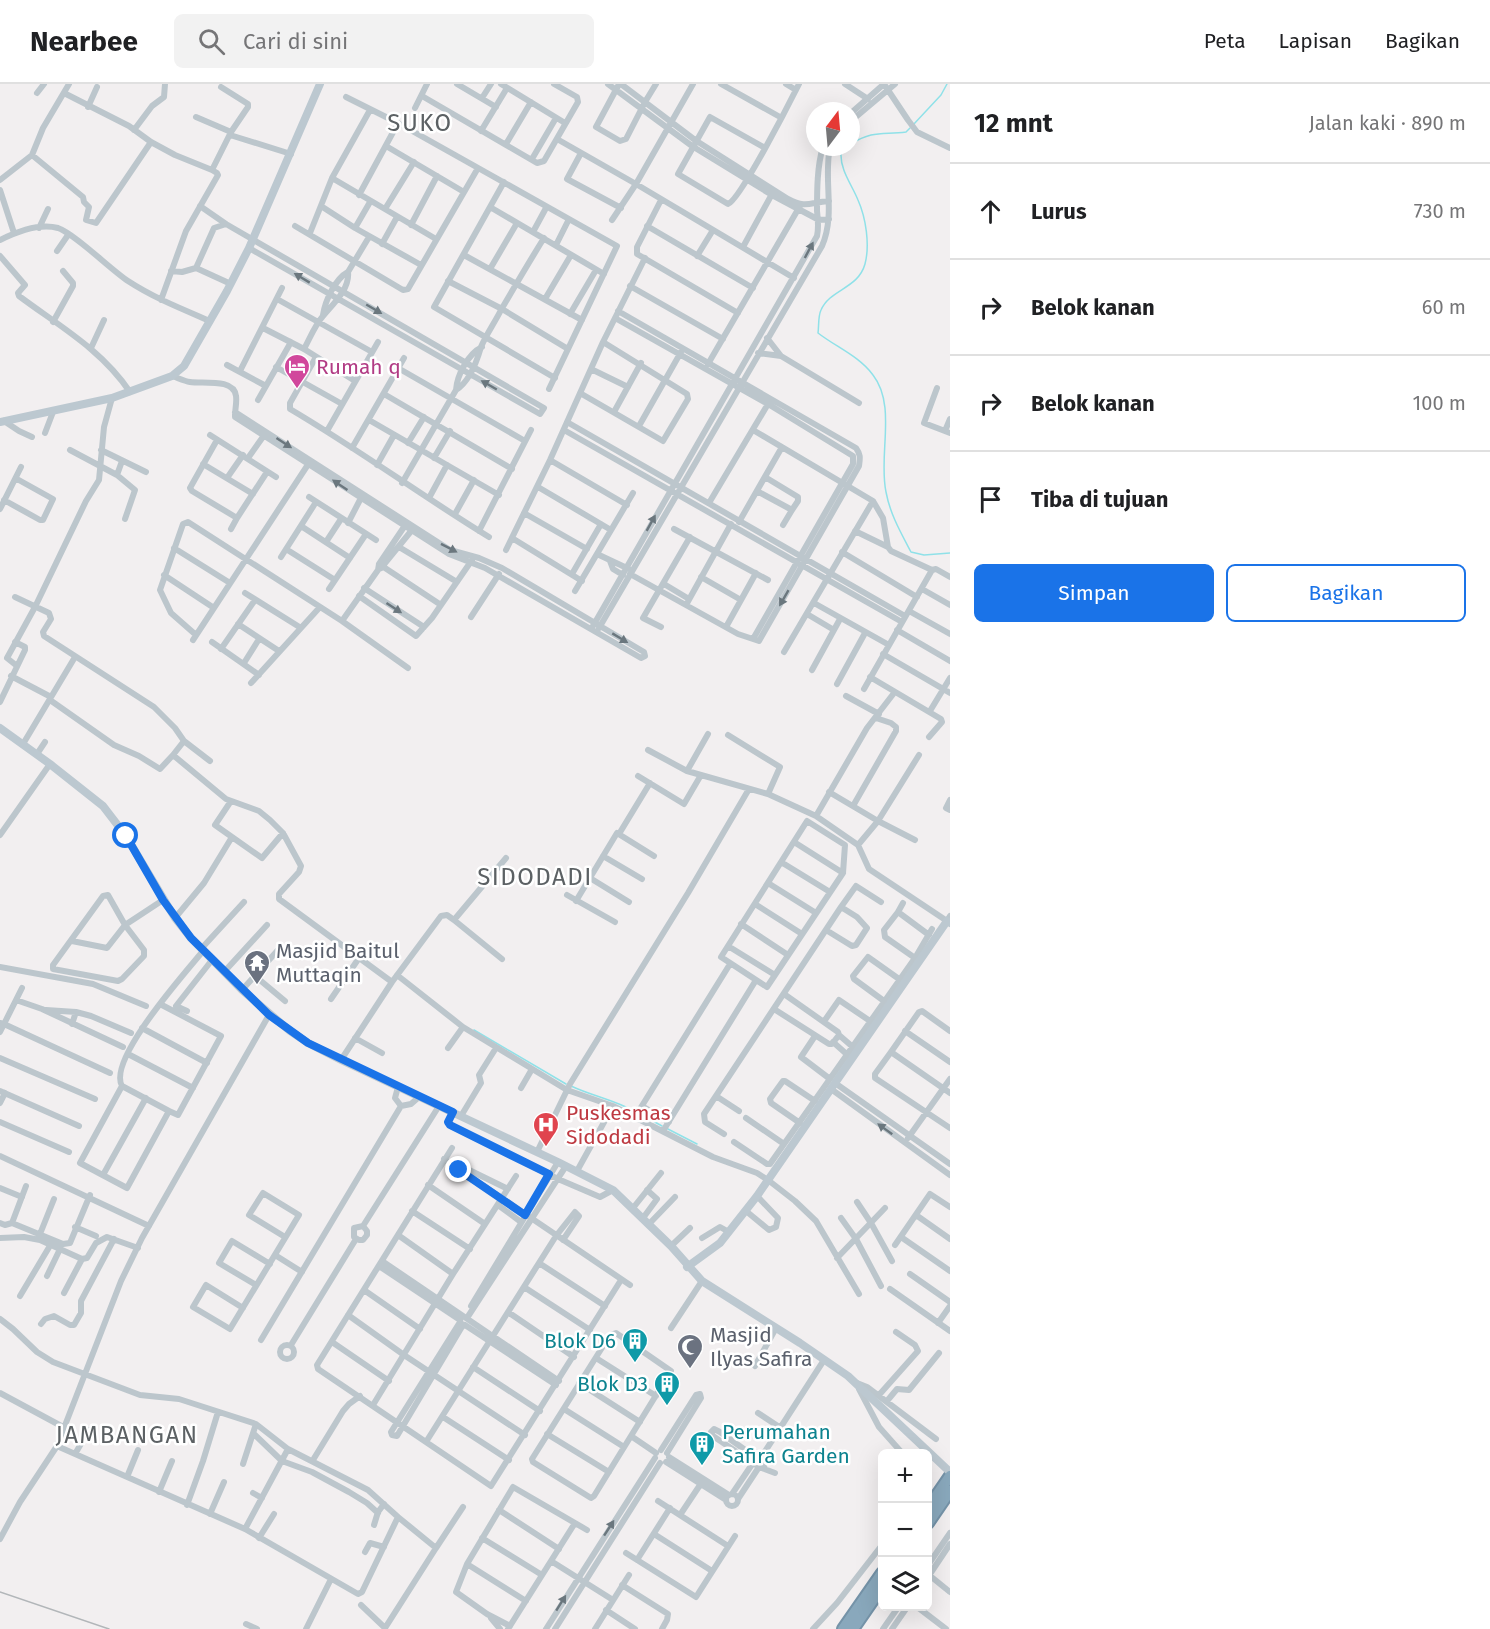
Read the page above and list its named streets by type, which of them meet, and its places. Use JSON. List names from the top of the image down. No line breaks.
{"districts":["SUKO","SIDODADI","JAMBANGAN"],"places":{"hotel":["Rumah q"],"temple":["Masjid Baitul Muttaqin"],"hospital":["Puskesmas Sidodadi"],"building":["Blok D6","Blok D3","Perumahan Safira Garden"],"mosque":["Masjid Ilyas Safira"]},"north":"top","page":{"header":"Nearbee","search":"Cari di sini","nav":["Peta","Lapisan","Bagikan"],"heading":["12 mnt","Jalan kaki · 890 m"],"list":[["Lurus","730 m"],["Belok kanan","60 m"],["Belok kanan","100 m"],"Tiba di tujuan"],"buttons":["Simpan","Bagikan"],"map_buttons":["+","−"]}}
